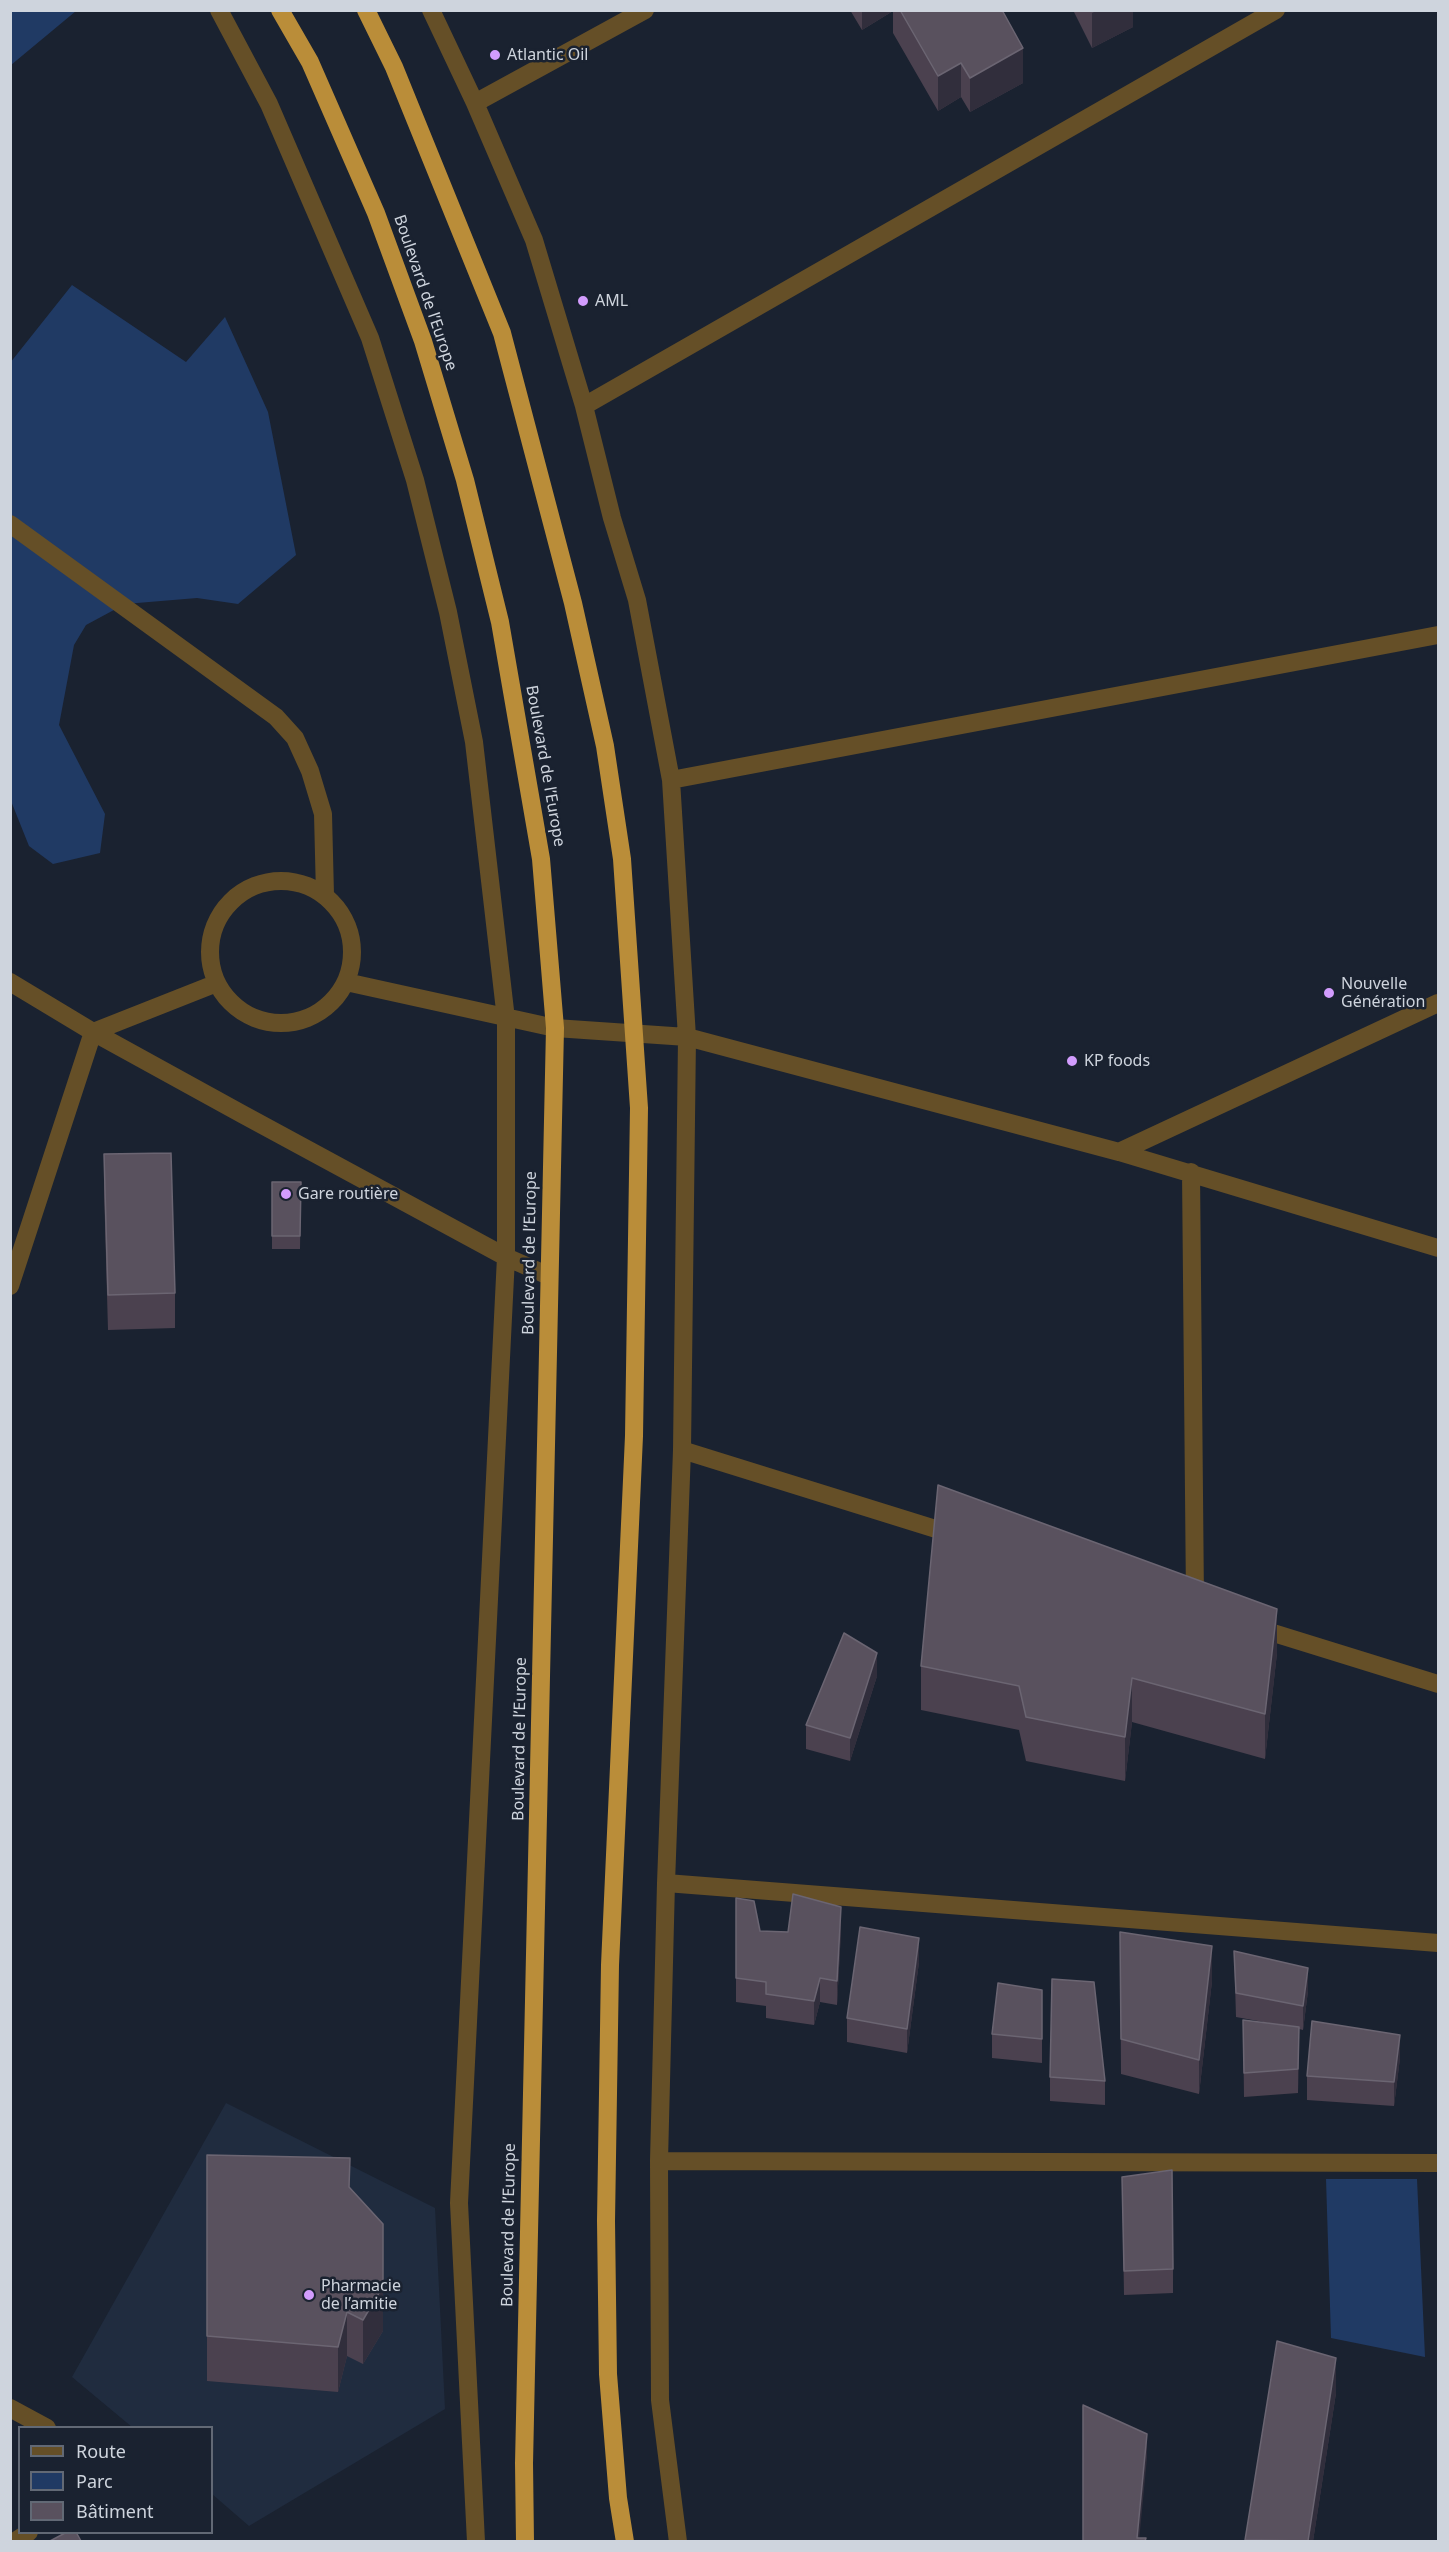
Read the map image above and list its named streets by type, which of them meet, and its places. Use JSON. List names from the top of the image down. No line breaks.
{"streets":{"highway":["Boulevard de l’Europe"]},"places":["Atlantic Oil","AML","Nouvelle Génération","KP foods","Gare routière","Pharmacie de l’amitie"],"legend":["Route","Parc","Bâtiment"]}
